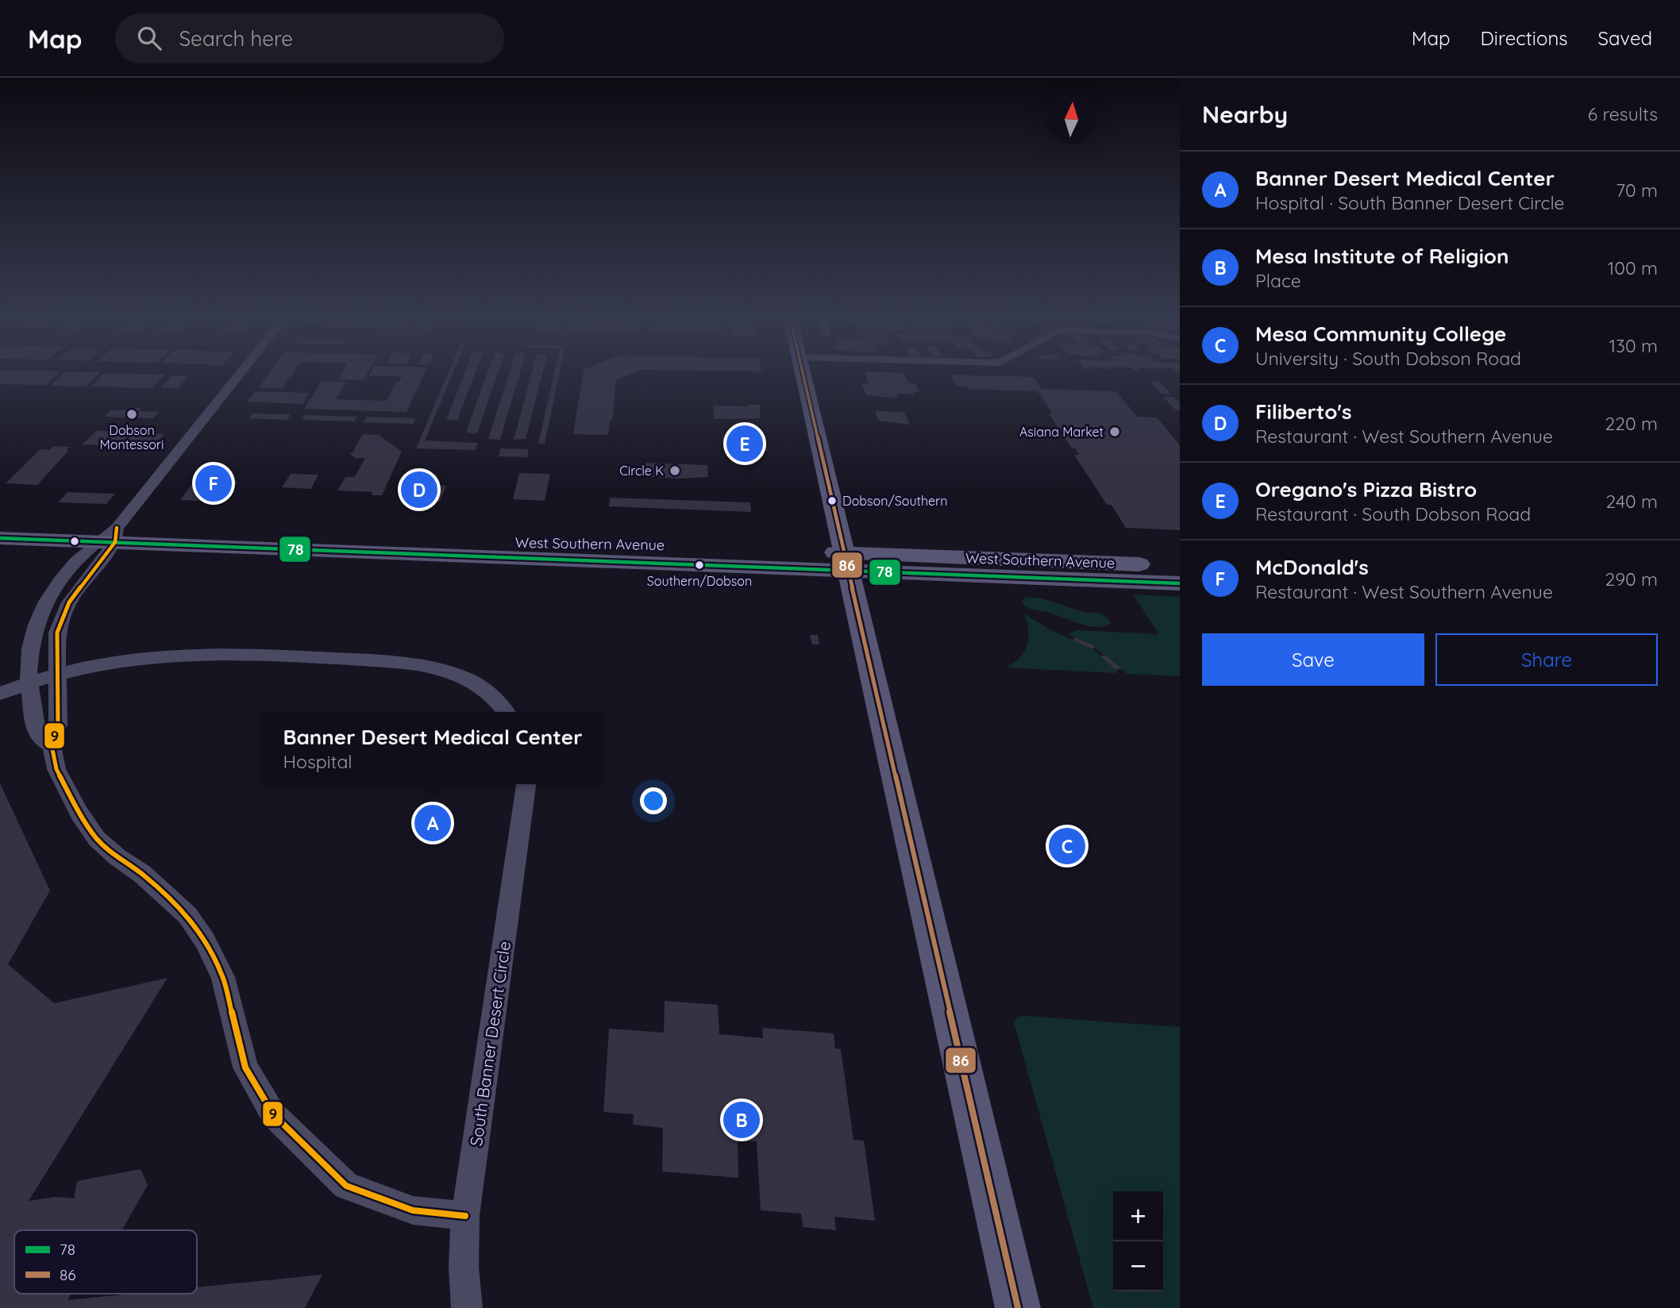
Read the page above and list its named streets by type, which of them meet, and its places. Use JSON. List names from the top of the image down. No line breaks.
{"streets":{"main road":["West Southern Avenue"],"street":["South Banner Desert Circle"]},"places":["Dobson Montessori","Asiana Market","Circle K","Dobson/Southern","Southern/Dobson"],"lines":["transit line 86","transit line 9","transit line 78"],"legend":["78","86"],"north":"top","page":{"header":"Map","search":"Search here","nav":["Map","Directions","Saved"],"heading":["Nearby","6 results"],"list":[{"mark":"A","name":"Banner Desert Medical Center","note":"Hospital · South Banner Desert Circle","value":"70 m"},{"mark":"B","name":"Mesa Institute of Religion","note":"Place","value":"100 m"},{"mark":"C","name":"Mesa Community College","note":"University · South Dobson Road","value":"130 m"},{"mark":"D","name":"Filiberto's","note":"Restaurant · West Southern Avenue","value":"220 m"},{"mark":"E","name":"Oregano's Pizza Bistro","note":"Restaurant · South Dobson Road","value":"240 m"},{"mark":"F","name":"McDonald's","note":"Restaurant · West Southern Avenue","value":"290 m"}],"pins":["E","F","D","A","C","B"],"buttons":["Save","Share"],"popup":["Banner Desert Medical Center","Hospital"],"map_buttons":["+","−"]}}
